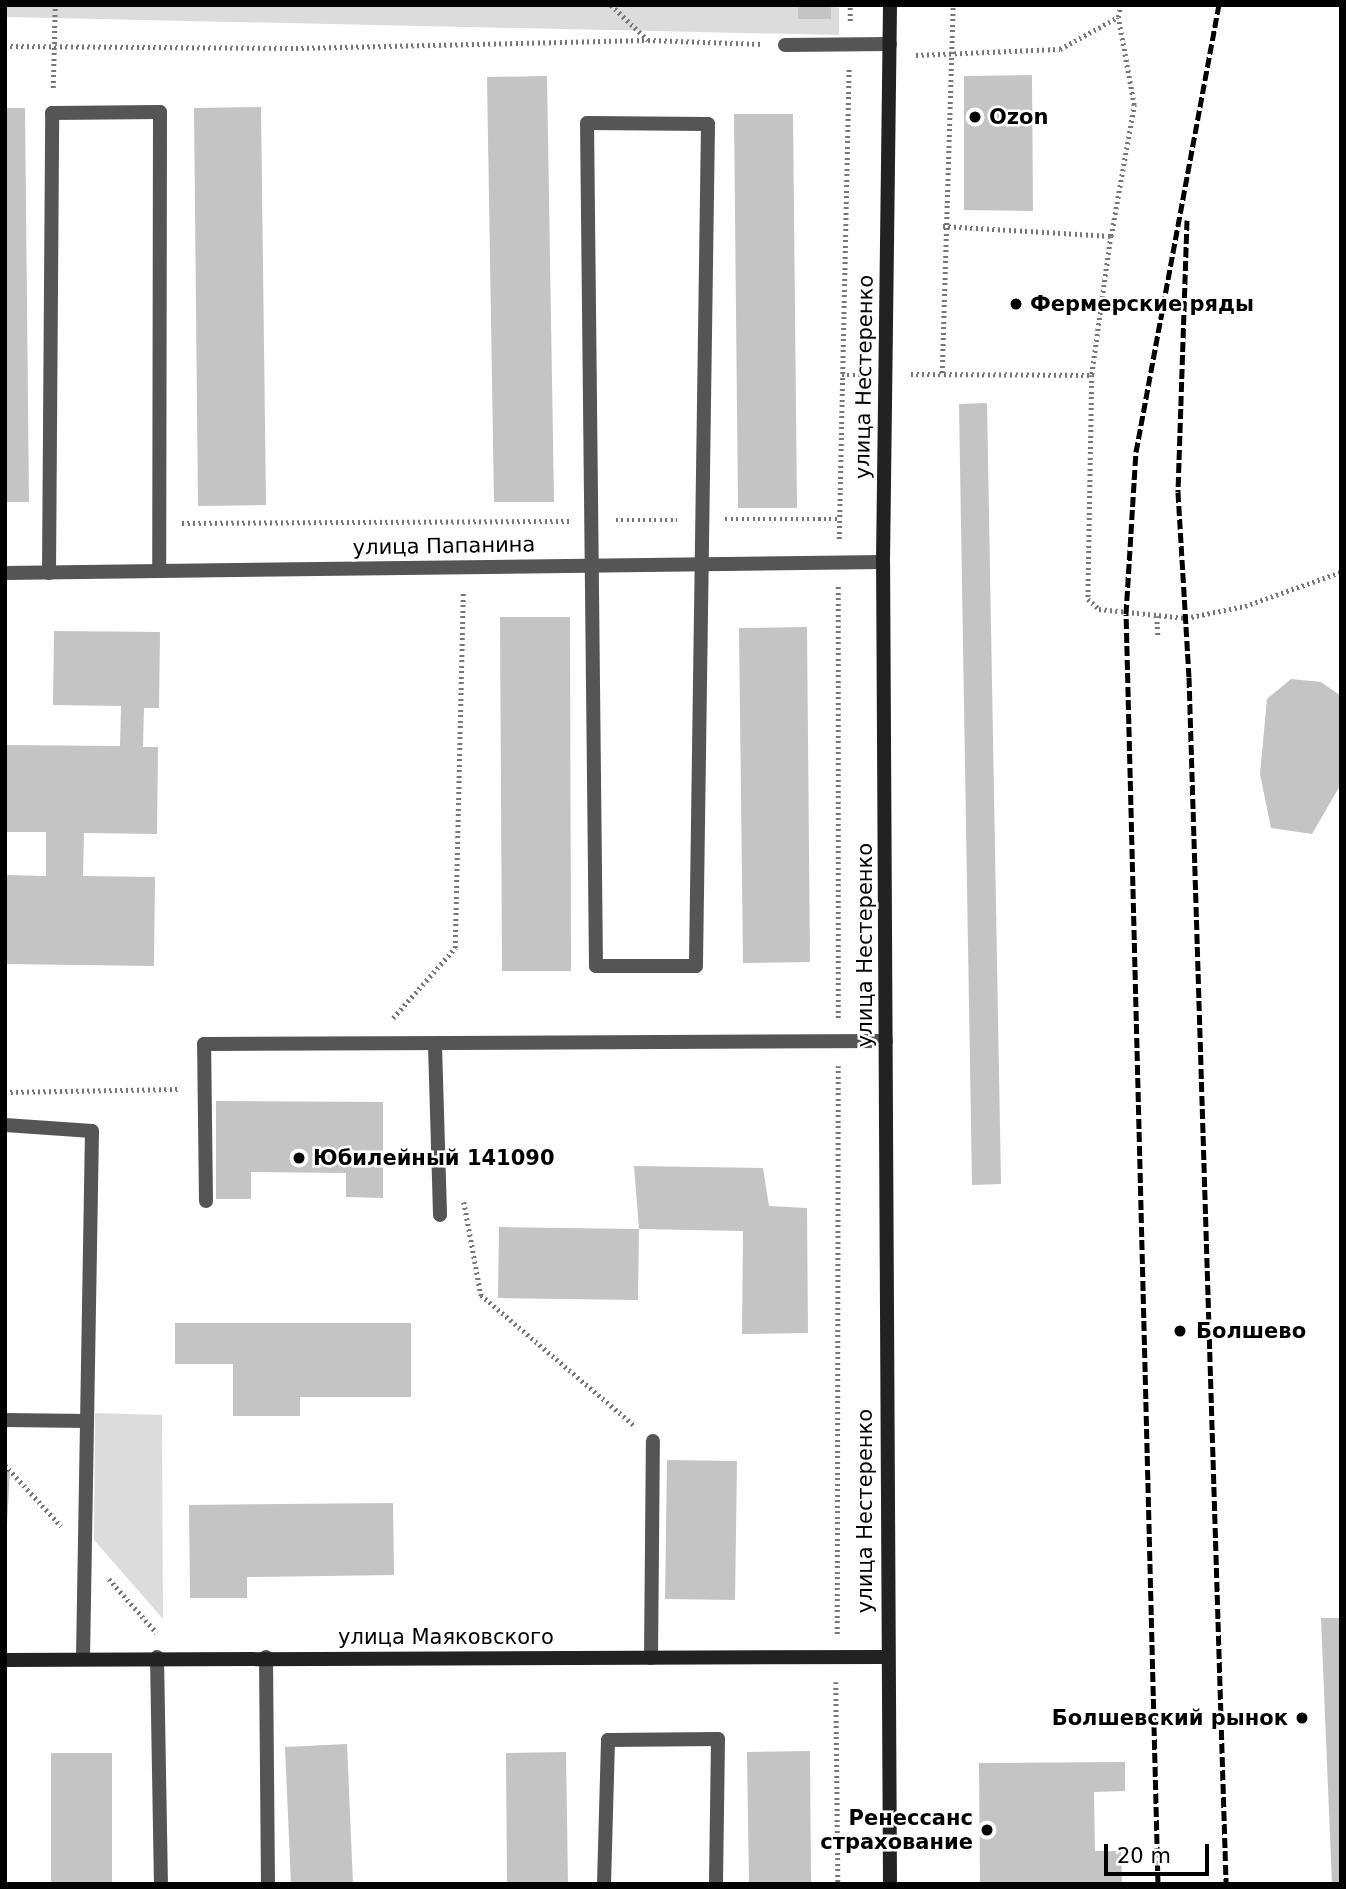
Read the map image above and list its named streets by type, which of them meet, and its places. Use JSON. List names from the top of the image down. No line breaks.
{"streets":{"street":["улица Нестеренко","улица Папанина","улица Маяковского"]},"crossings":[["улица Нестеренко","улица Папанина"],["улица Нестеренко","улица Маяковского"]],"places":["Ozon","Фермерские ряды","Юбилейный 141090","Болшево","Болшевский рынок","Ренессанс страхование"],"scale_bar":"20 m"}
